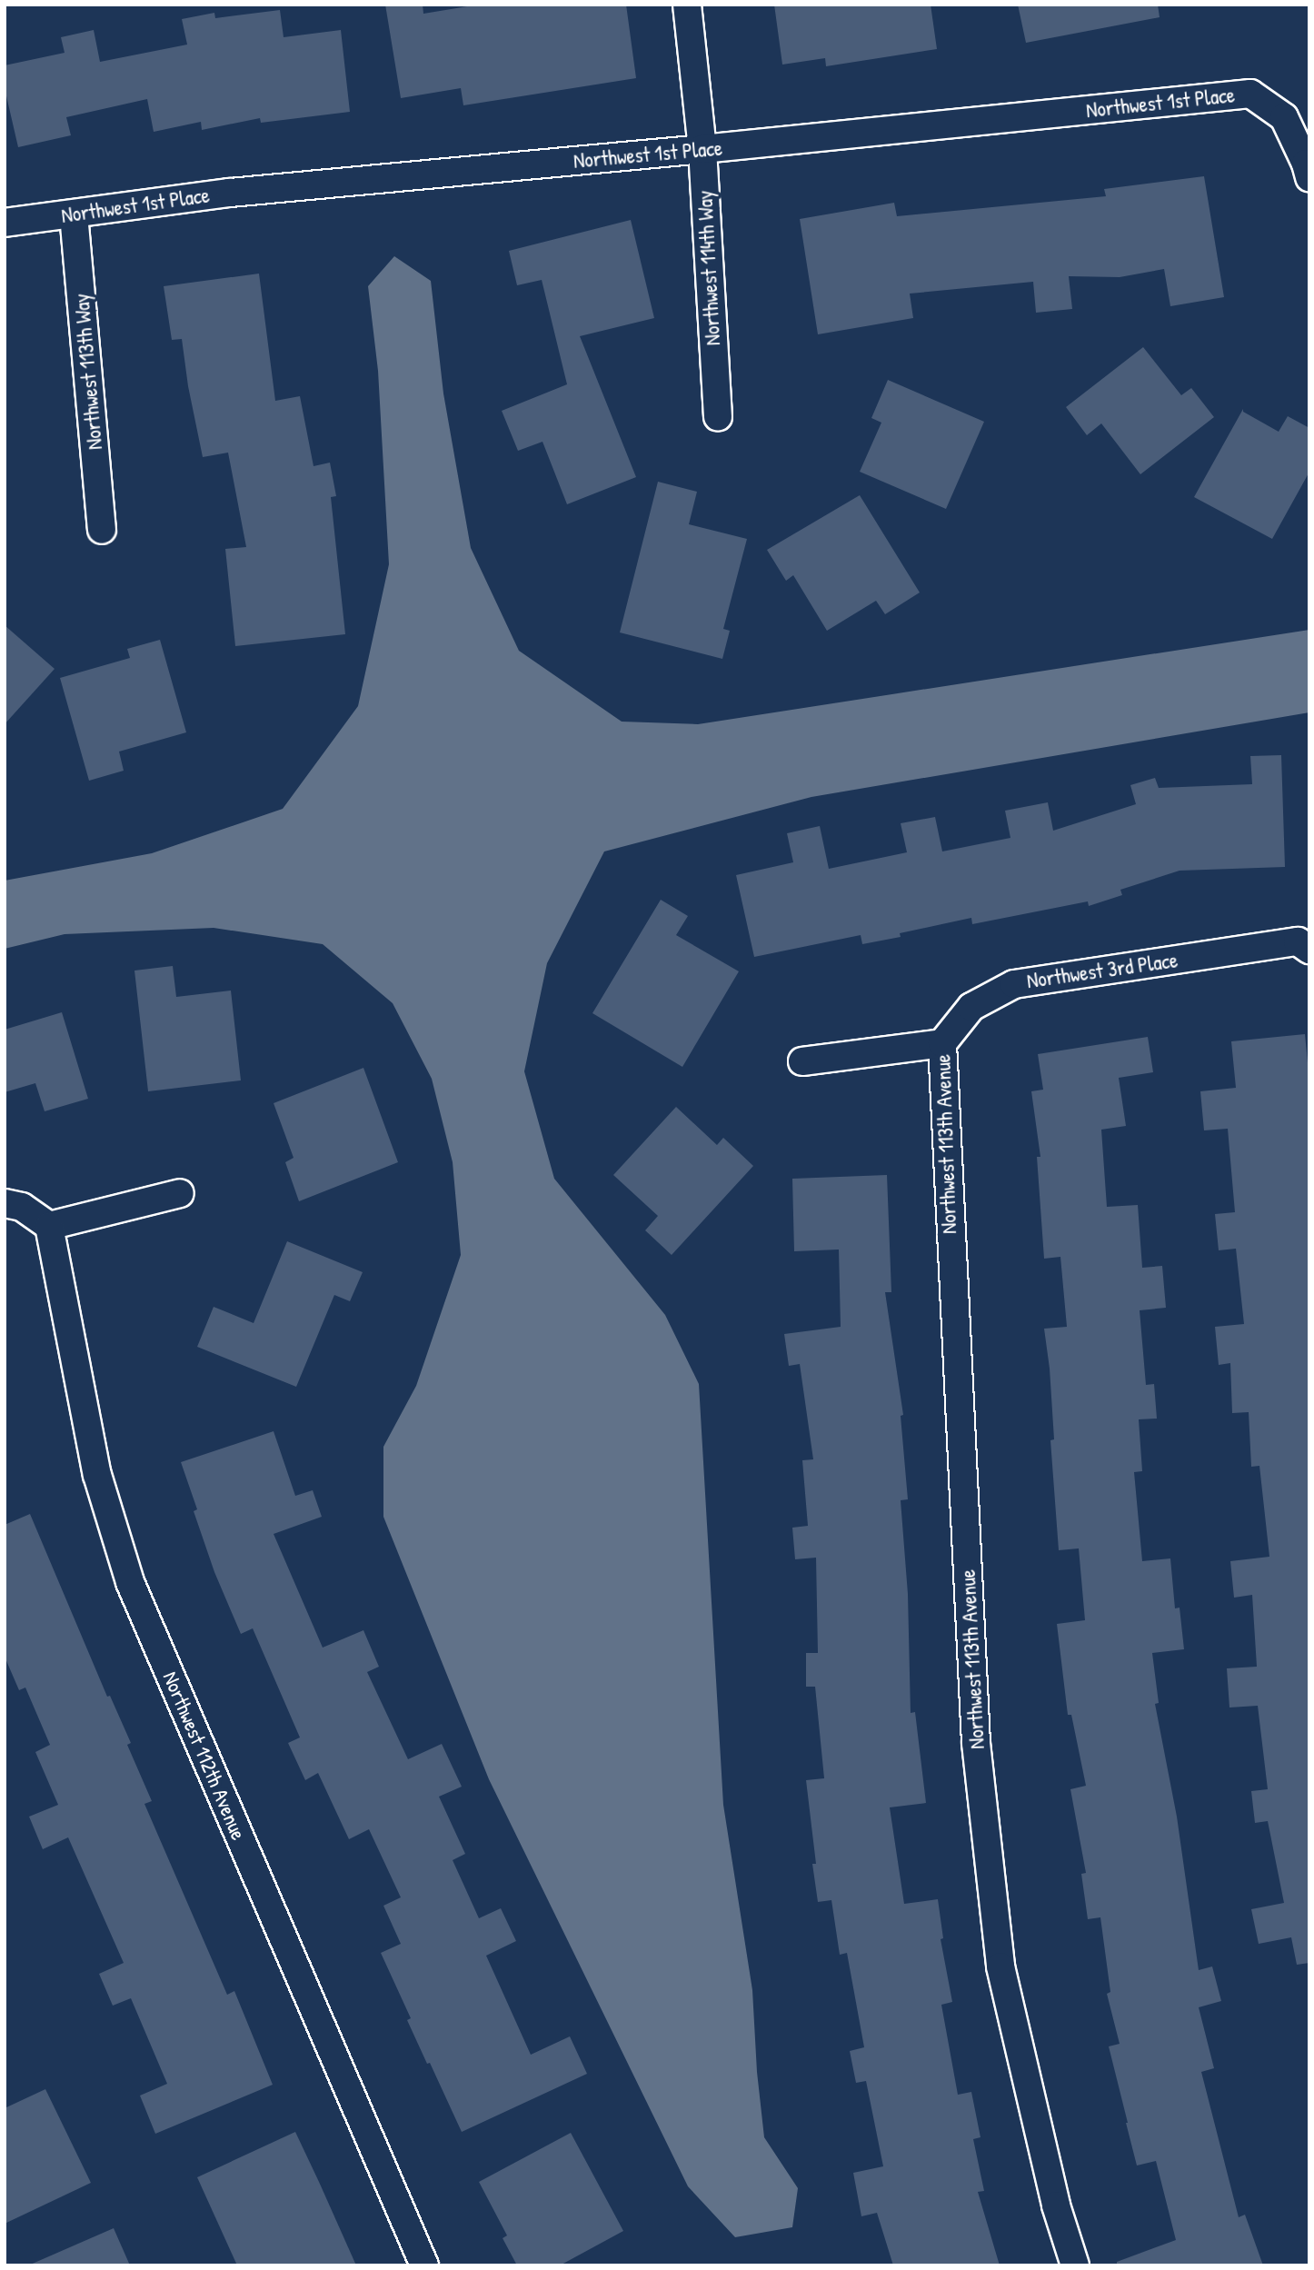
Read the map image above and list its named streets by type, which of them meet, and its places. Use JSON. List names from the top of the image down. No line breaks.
{"streets":{"street":["Northwest 1st Place","Northwest 114th Way","Northwest 113th Way","Northwest 3rd Place","Northwest 113th Avenue","Northwest 112th Avenue"]},"crossings":[["Northwest 1st Place","Northwest 114th Way"],["Northwest 1st Place","Northwest 113th Way"],["Northwest 3rd Place","Northwest 113th Avenue"]]}
